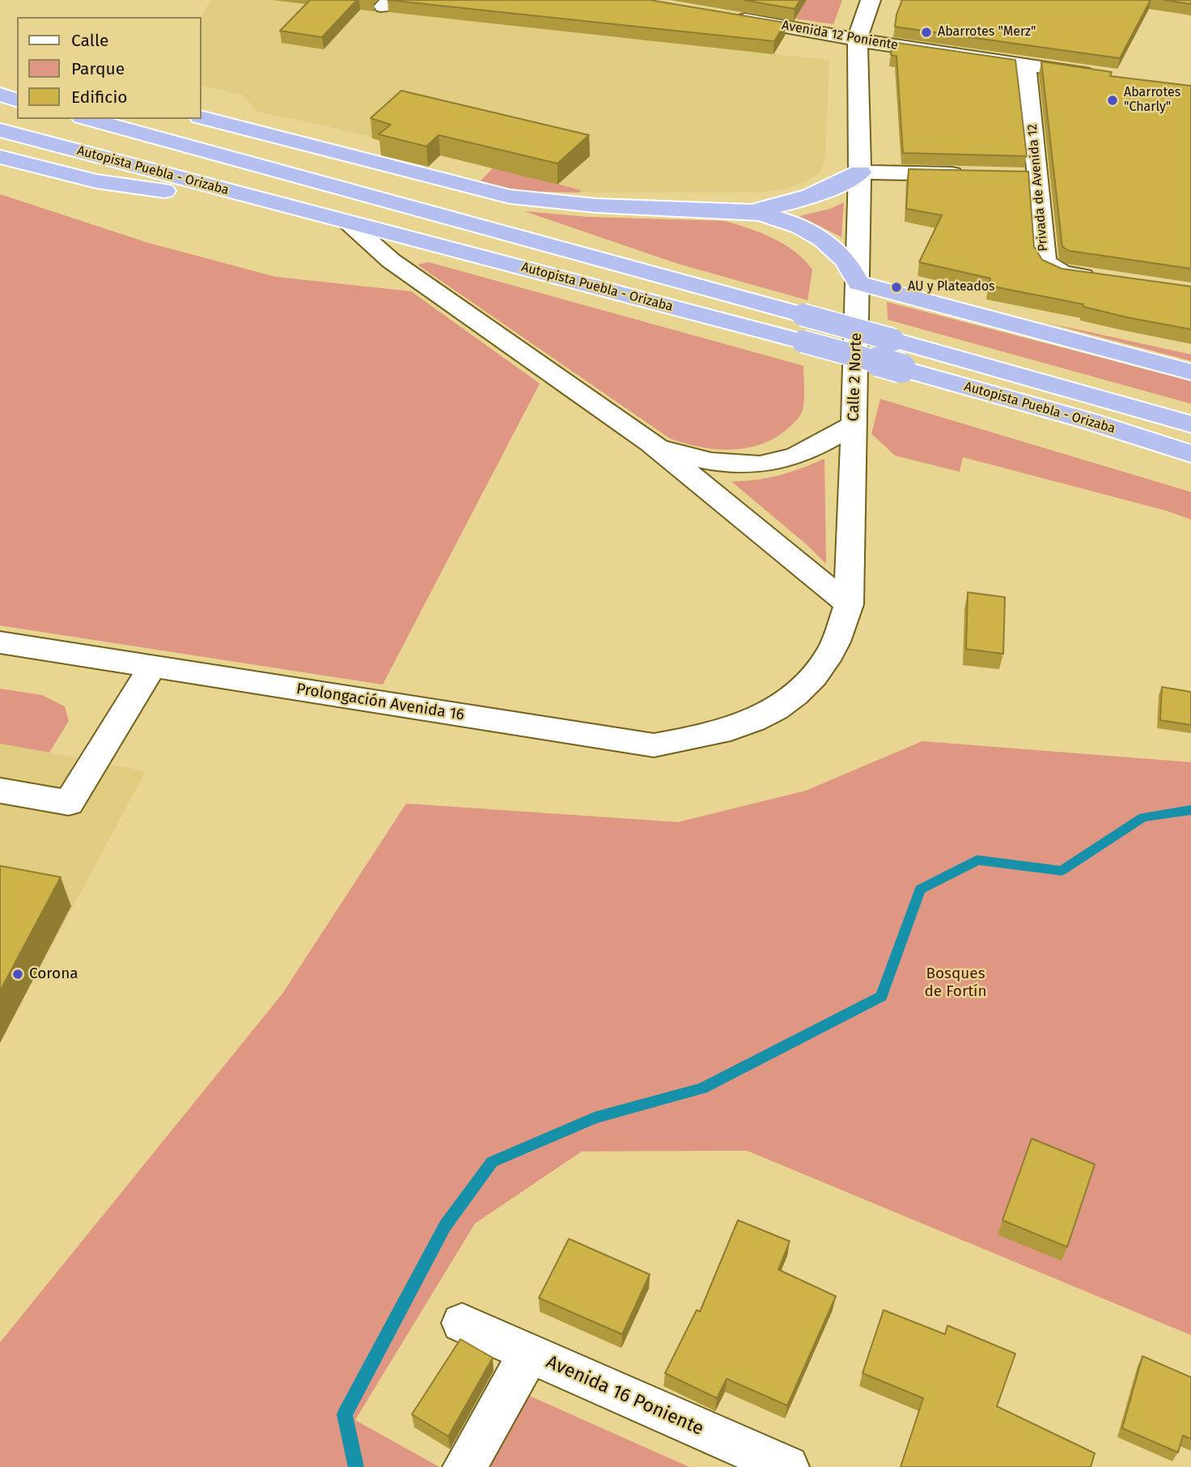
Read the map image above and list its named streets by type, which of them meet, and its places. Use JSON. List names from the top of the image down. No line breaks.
{"streets":{"highway":["Autopista Puebla - Orizaba"],"street":["Avenida 12 Poniente","Privada de Avenida 12","Calle 2 Norte","Prolongación Avenida 16","Avenida 16 Poniente"]},"crossings":[["Avenida 12 Poniente","Privada de Avenida 12"],["Avenida 12 Poniente","Calle 2 Norte"],["Calle 2 Norte","Prolongación Avenida 16"]],"parks":["Bosques de Fortín"],"places":["Abarrotes \"Merz\"","Abarrotes \"Charly\"","AU y Plateados","Corona"],"legend":["Calle","Parque","Edificio"]}
